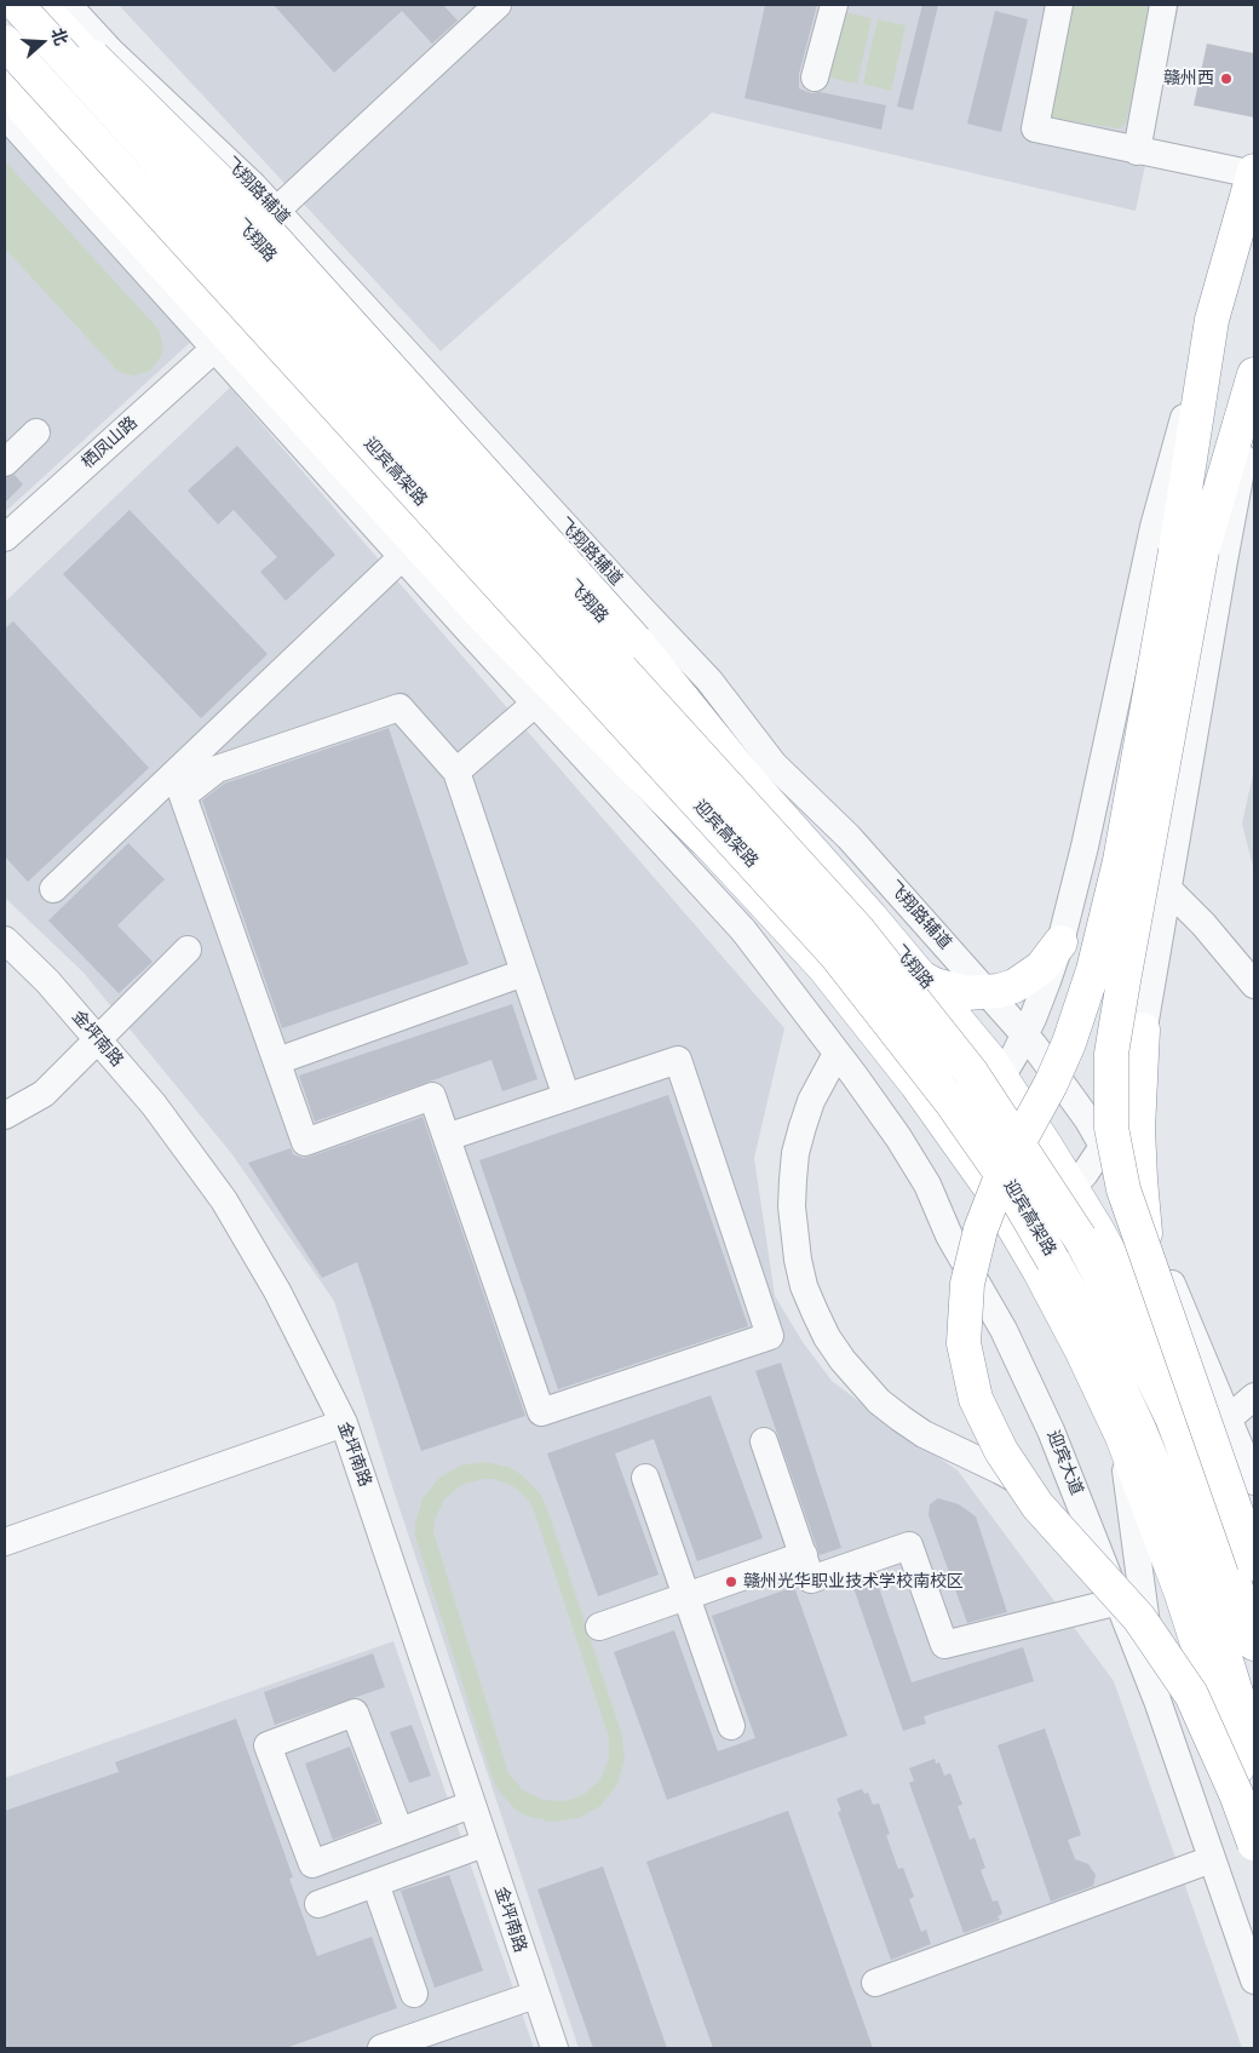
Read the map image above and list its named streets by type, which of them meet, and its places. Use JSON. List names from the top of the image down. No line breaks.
{"streets":{"main road":["飞翔路","迎宾高架路","迎宾大道"],"street":["飞翔路辅道","栖凤山路","金坪南路"]},"places":["赣州西","赣州光华职业技术学校南校区"],"north":"right"}
